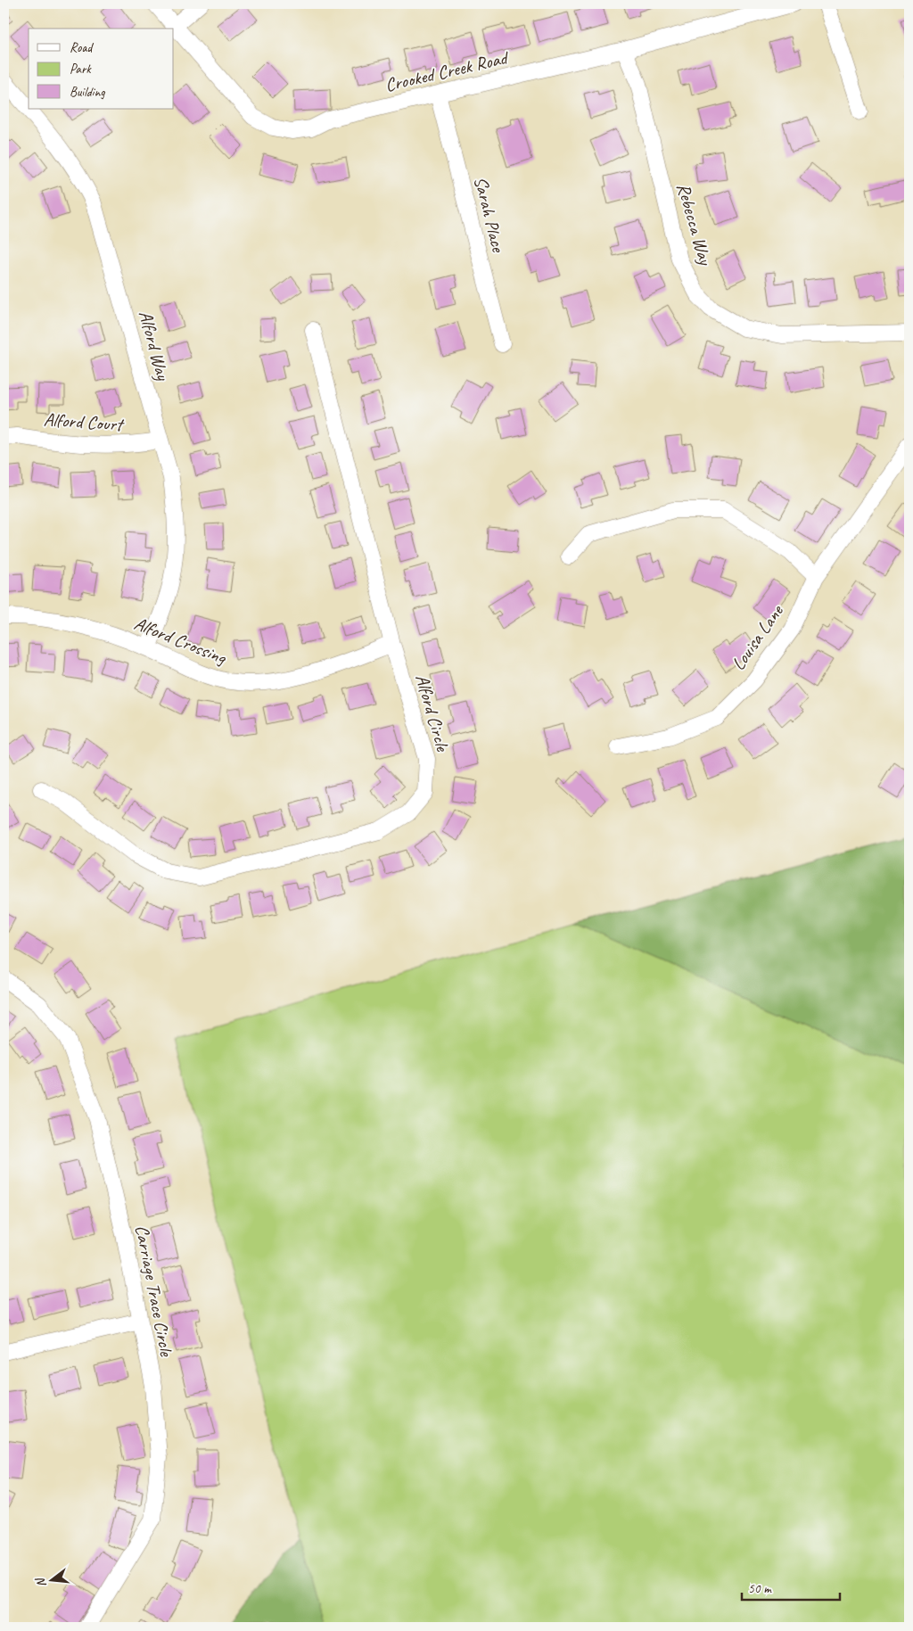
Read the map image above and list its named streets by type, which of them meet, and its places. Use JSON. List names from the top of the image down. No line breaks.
{"streets":{"street":["Crooked Creek Road","Sarah Place","Rebecca Way","Alford Way","Alford Court","Louisa Lane","Alford Crossing","Alford Circle","Carriage Trace Circle"]},"crossings":[["Crooked Creek Road","Sarah Place"],["Crooked Creek Road","Rebecca Way"],["Alford Way","Alford Court"],["Alford Way","Alford Crossing"],["Alford Crossing","Alford Circle"]],"legend":["Road","Park","Building"],"scale_bar":"50 m","north":"left"}
